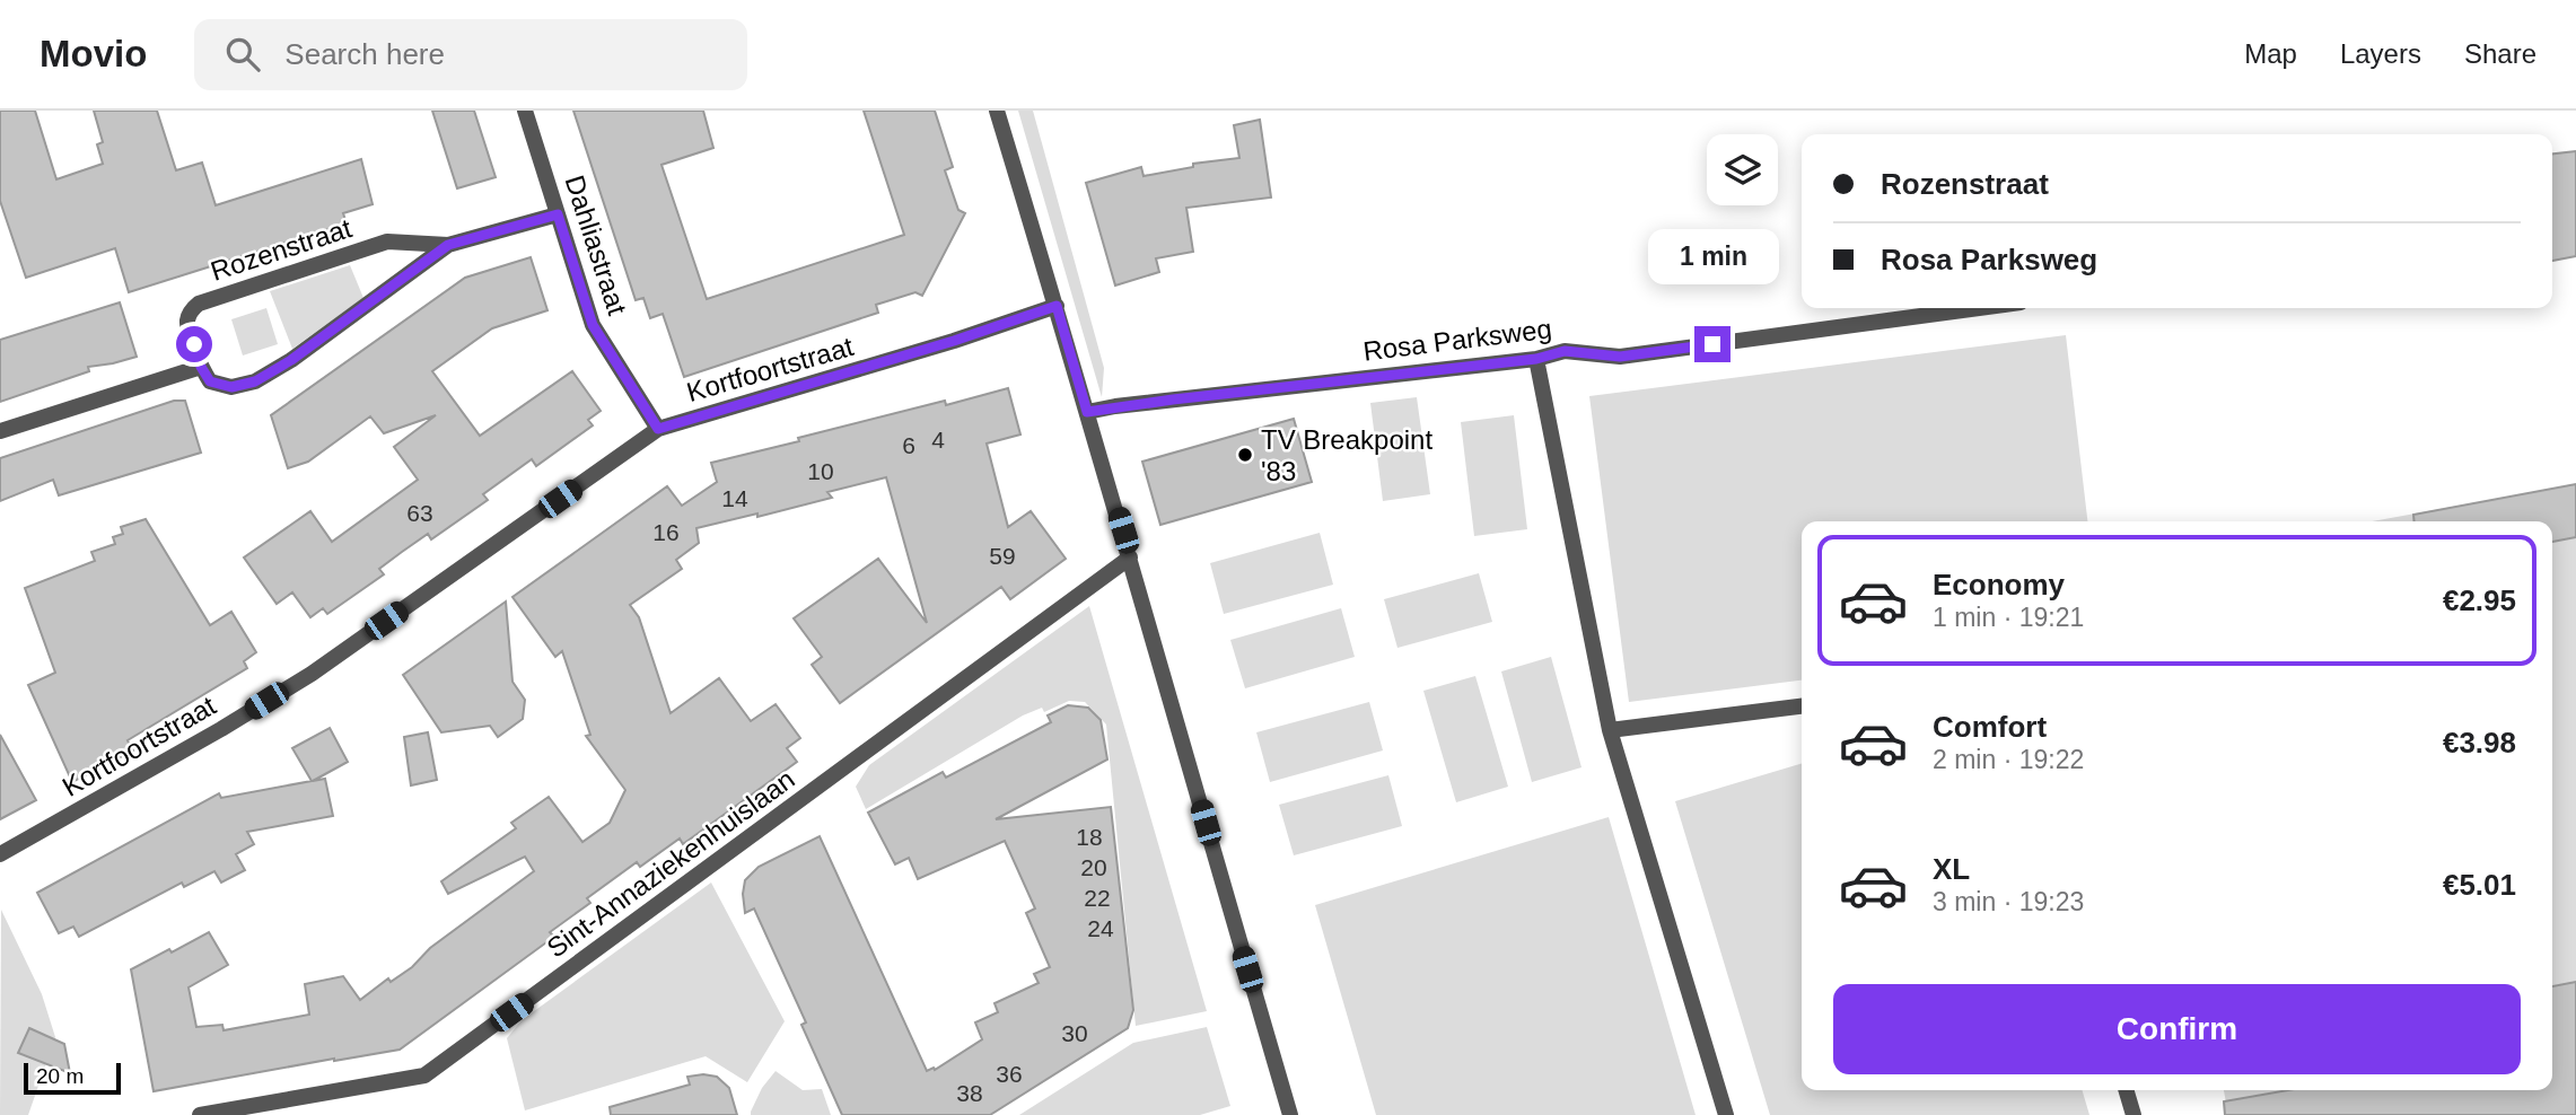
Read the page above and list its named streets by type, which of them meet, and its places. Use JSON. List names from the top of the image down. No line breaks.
{"streets":{"street":["Dahliastraat","Rozenstraat","Rosa Parksweg","Kortfoortstraat","Sint-Annaziekenhuislaan"]},"crossings":[["Dahliastraat","Rozenstraat"],["Dahliastraat","Kortfoortstraat"]],"places":["TV Breakpoint '83"],"house_numbers":["4","6","10","14","63","16","59","18","20","22","24","30","36","38"],"scale_bar":"20 m","page":{"header":"Movio","search":"Search here","nav":["Map","Layers","Share"],"banner":["Rozenstraat","Rosa Parksweg"],"bubble":"1 min","list":[{"name":"Economy","note":"1 min · 19:21","value":"€2.95"},{"name":"Comfort","note":"2 min · 19:22","value":"€3.98"},{"name":"XL","note":"3 min · 19:23","value":"€5.01"}],"buttons":"Confirm","scale":"20 m"}}
